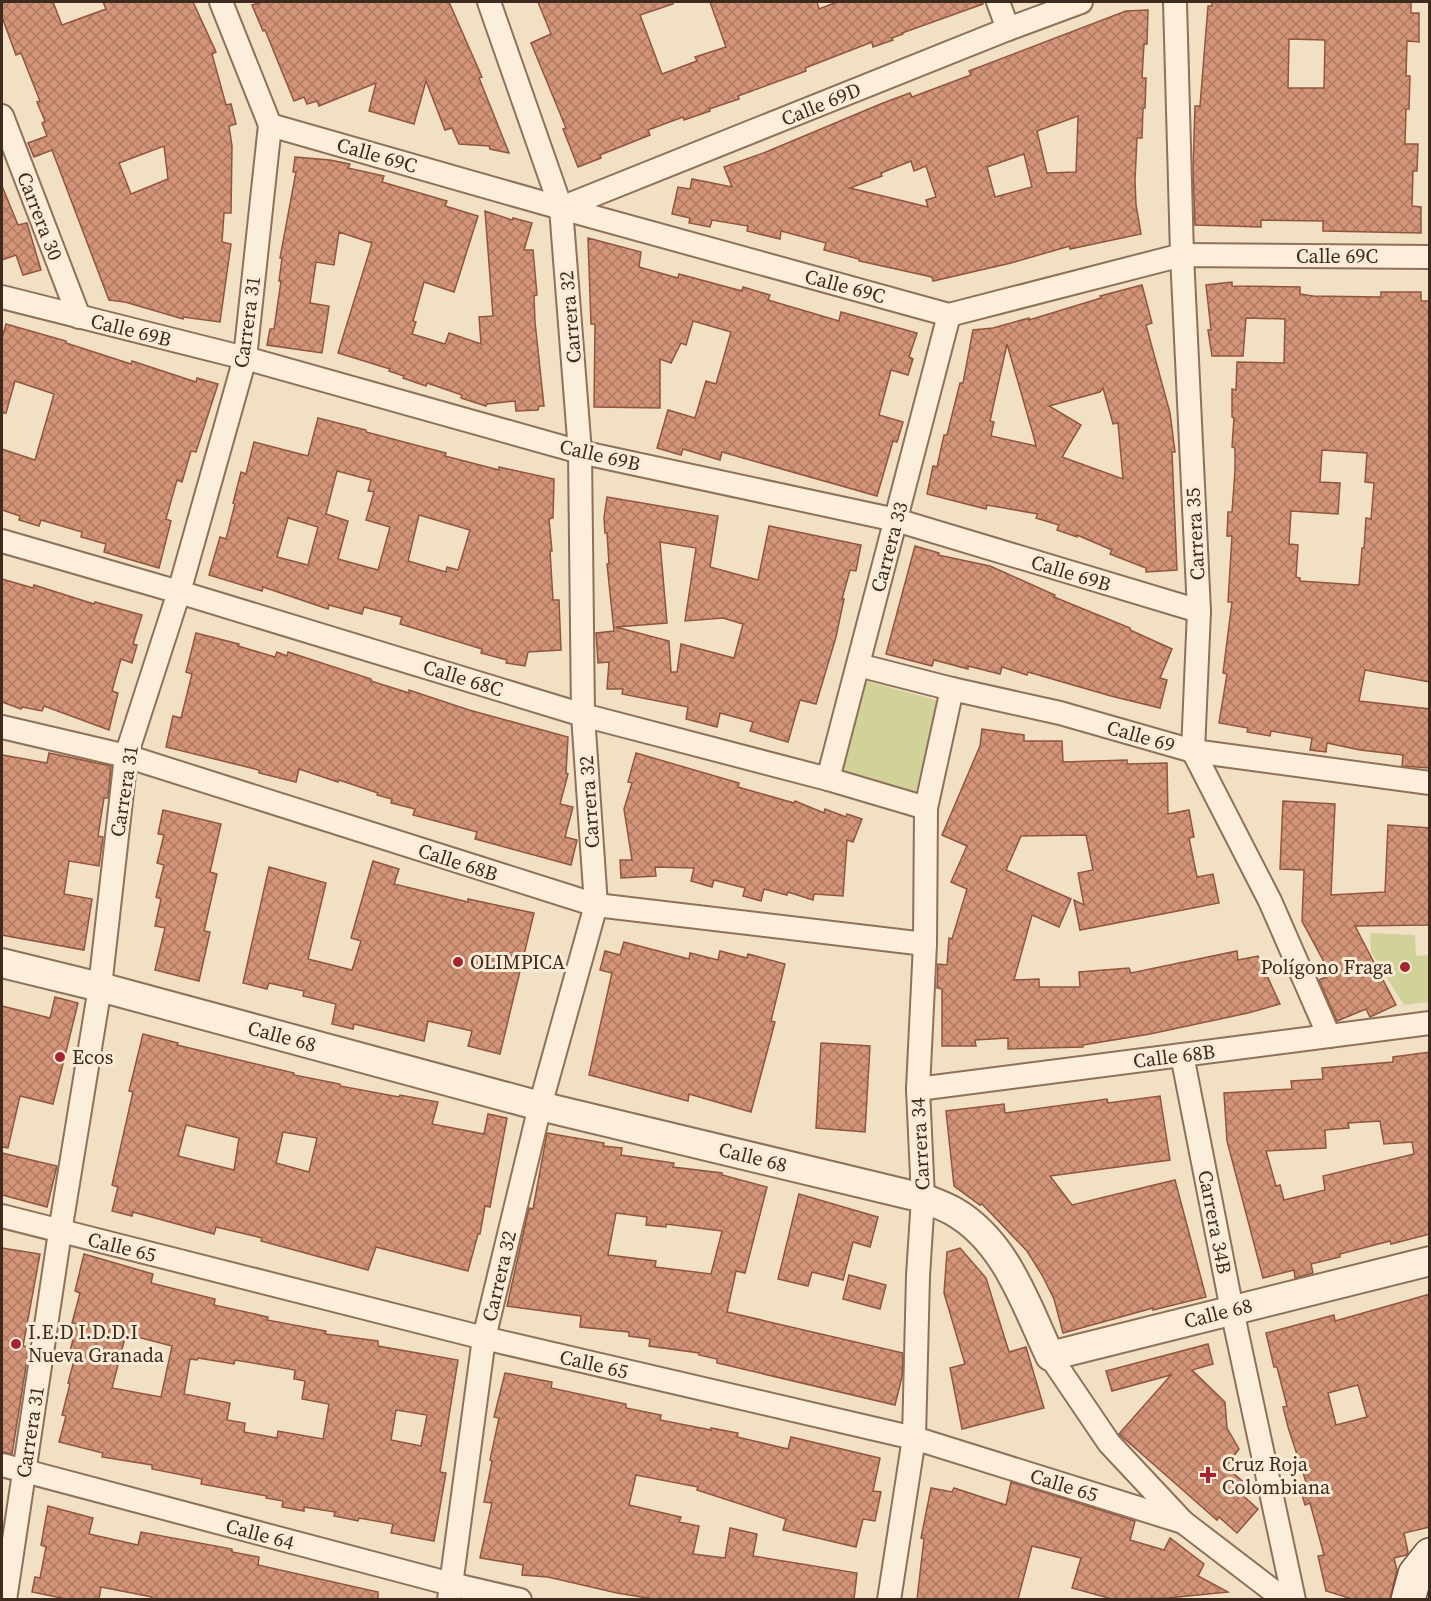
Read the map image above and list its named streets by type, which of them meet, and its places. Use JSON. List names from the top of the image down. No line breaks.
{"streets":{"street":["Calle 69D","Calle 69C","Carrera 30","Carrera 32","Carrera 31","Calle 69B","Carrera 35","Carrera 33","Calle 68C","Calle 69","Calle 68B","Calle 68","Carrera 34","Carrera 34B","Calle 65","Calle 64"]},"crossings":[["Calle 69D","Calle 69C"],["Calle 69D","Carrera 32"],["Calle 69C","Carrera 32"],["Calle 69C","Carrera 31"],["Calle 69C","Carrera 35"],["Calle 69C","Carrera 33"],["Carrera 30","Calle 69B"],["Carrera 32","Calle 69B"],["Carrera 32","Calle 68C"],["Carrera 32","Calle 68B"],["Carrera 32","Calle 68"],["Carrera 32","Calle 65"],["Carrera 32","Calle 64"],["Carrera 31","Calle 69B"],["Carrera 31","Calle 68C"],["Carrera 31","Calle 68B"],["Carrera 31","Calle 68"],["Carrera 31","Calle 65"],["Carrera 31","Calle 64"],["Calle 69B","Carrera 35"],["Calle 69B","Carrera 33"],["Carrera 35","Calle 69"],["Carrera 35","Calle 68B"],["Carrera 33","Calle 68C"],["Carrera 33","Calle 69"],["Calle 68C","Carrera 34"],["Calle 69","Carrera 34"],["Calle 68B","Carrera 34"],["Calle 68B","Carrera 34B"],["Calle 68","Carrera 34"],["Calle 68","Carrera 34B"],["Calle 68","Calle 65"],["Carrera 34","Calle 65"]],"places":{"other":["OLIMPICA","Polígono Fraga","Ecos","I.E.D I.D.D.I Nueva Granada"],"health":["Cruz Roja Colombiana"]}}
